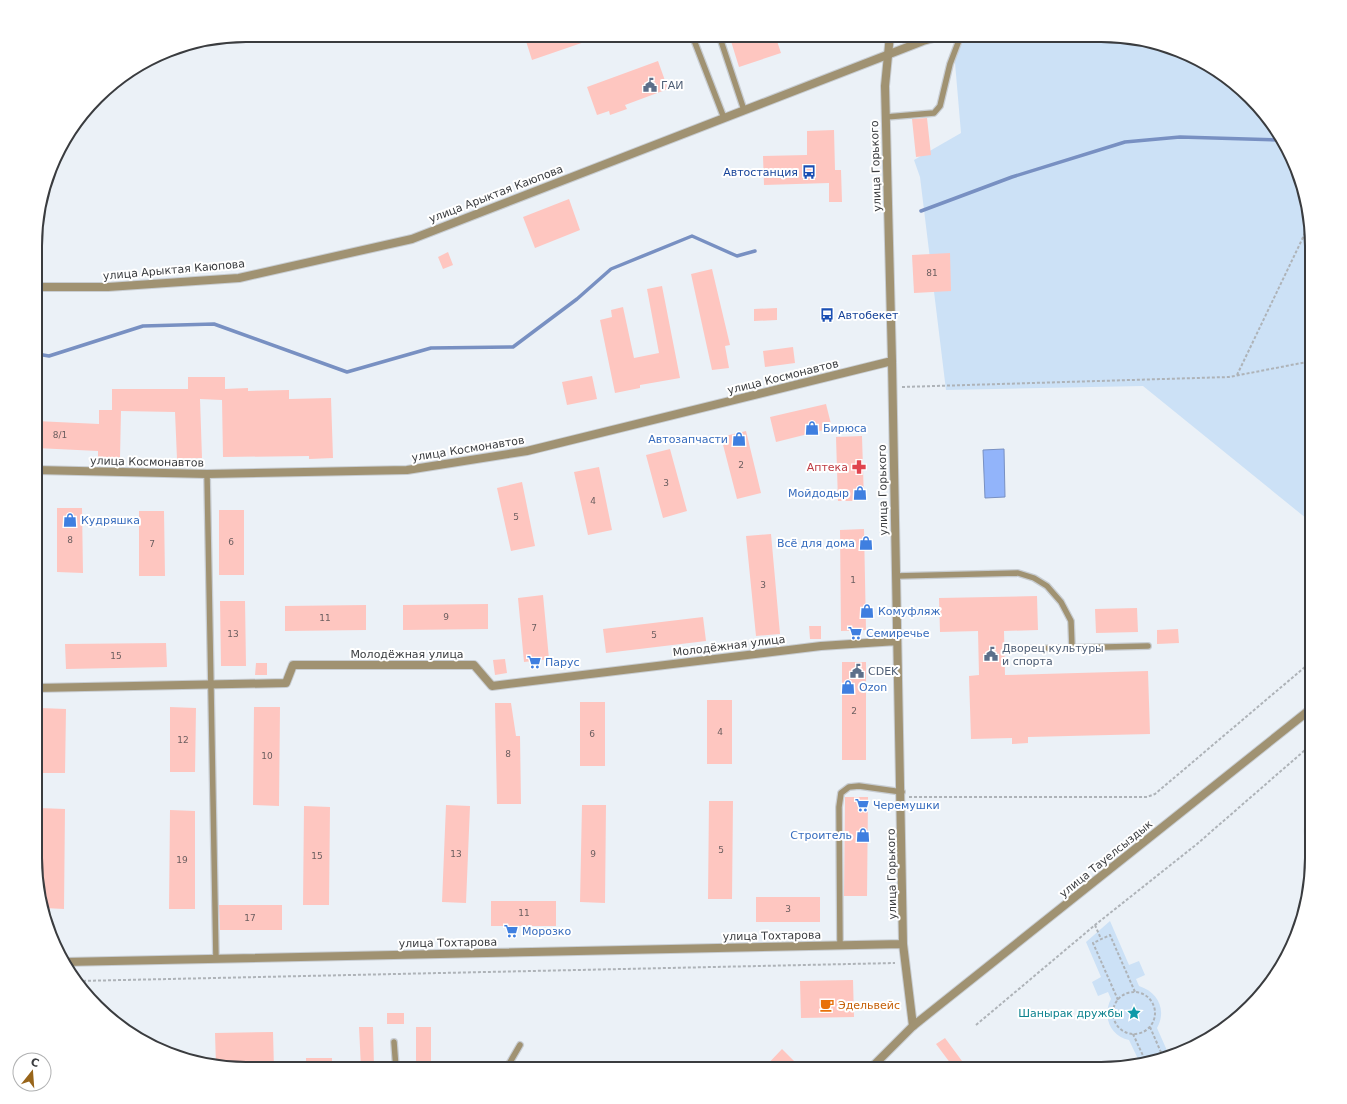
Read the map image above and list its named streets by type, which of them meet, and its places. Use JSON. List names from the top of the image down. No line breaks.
{"streets":{"street":["улица Горького","улица Арыктая Каюпова","улица Космонавтов","Молодёжная улица","улица Тауелсыздык","улица Тохтарова"]},"crossings":[["улица Горького","улица Арыктая Каюпова"],["улица Горького","улица Космонавтов"],["улица Горького","Молодёжная улица"],["улица Горького","улица Тауелсыздык"],["улица Горького","улица Тохтарова"]],"places":{"public building":["ГАИ","Дворец культуры и спорта","CDEK"],"bus stop":["Автостанция","Автобекет"],"shop":["Бирюса","Автозапчасти","Мойдодыр","Кудряшка","Всё для дома","Комуфляж","Ozon","Строитель"],"pharmacy":["Аптека"],"supermarket":["Семиречье","Парус","Черемушки","Морозко"],"cafe":["Эдельвейс"],"place":["Шанырак дружбы"]},"house_numbers":["81","8/1","2","3","4","5","8","6","7","1","3","9","11","7","13","5","15","2","4","6","12","8","10","5","13","9","15","19","3","11","17"],"north":"top"}
